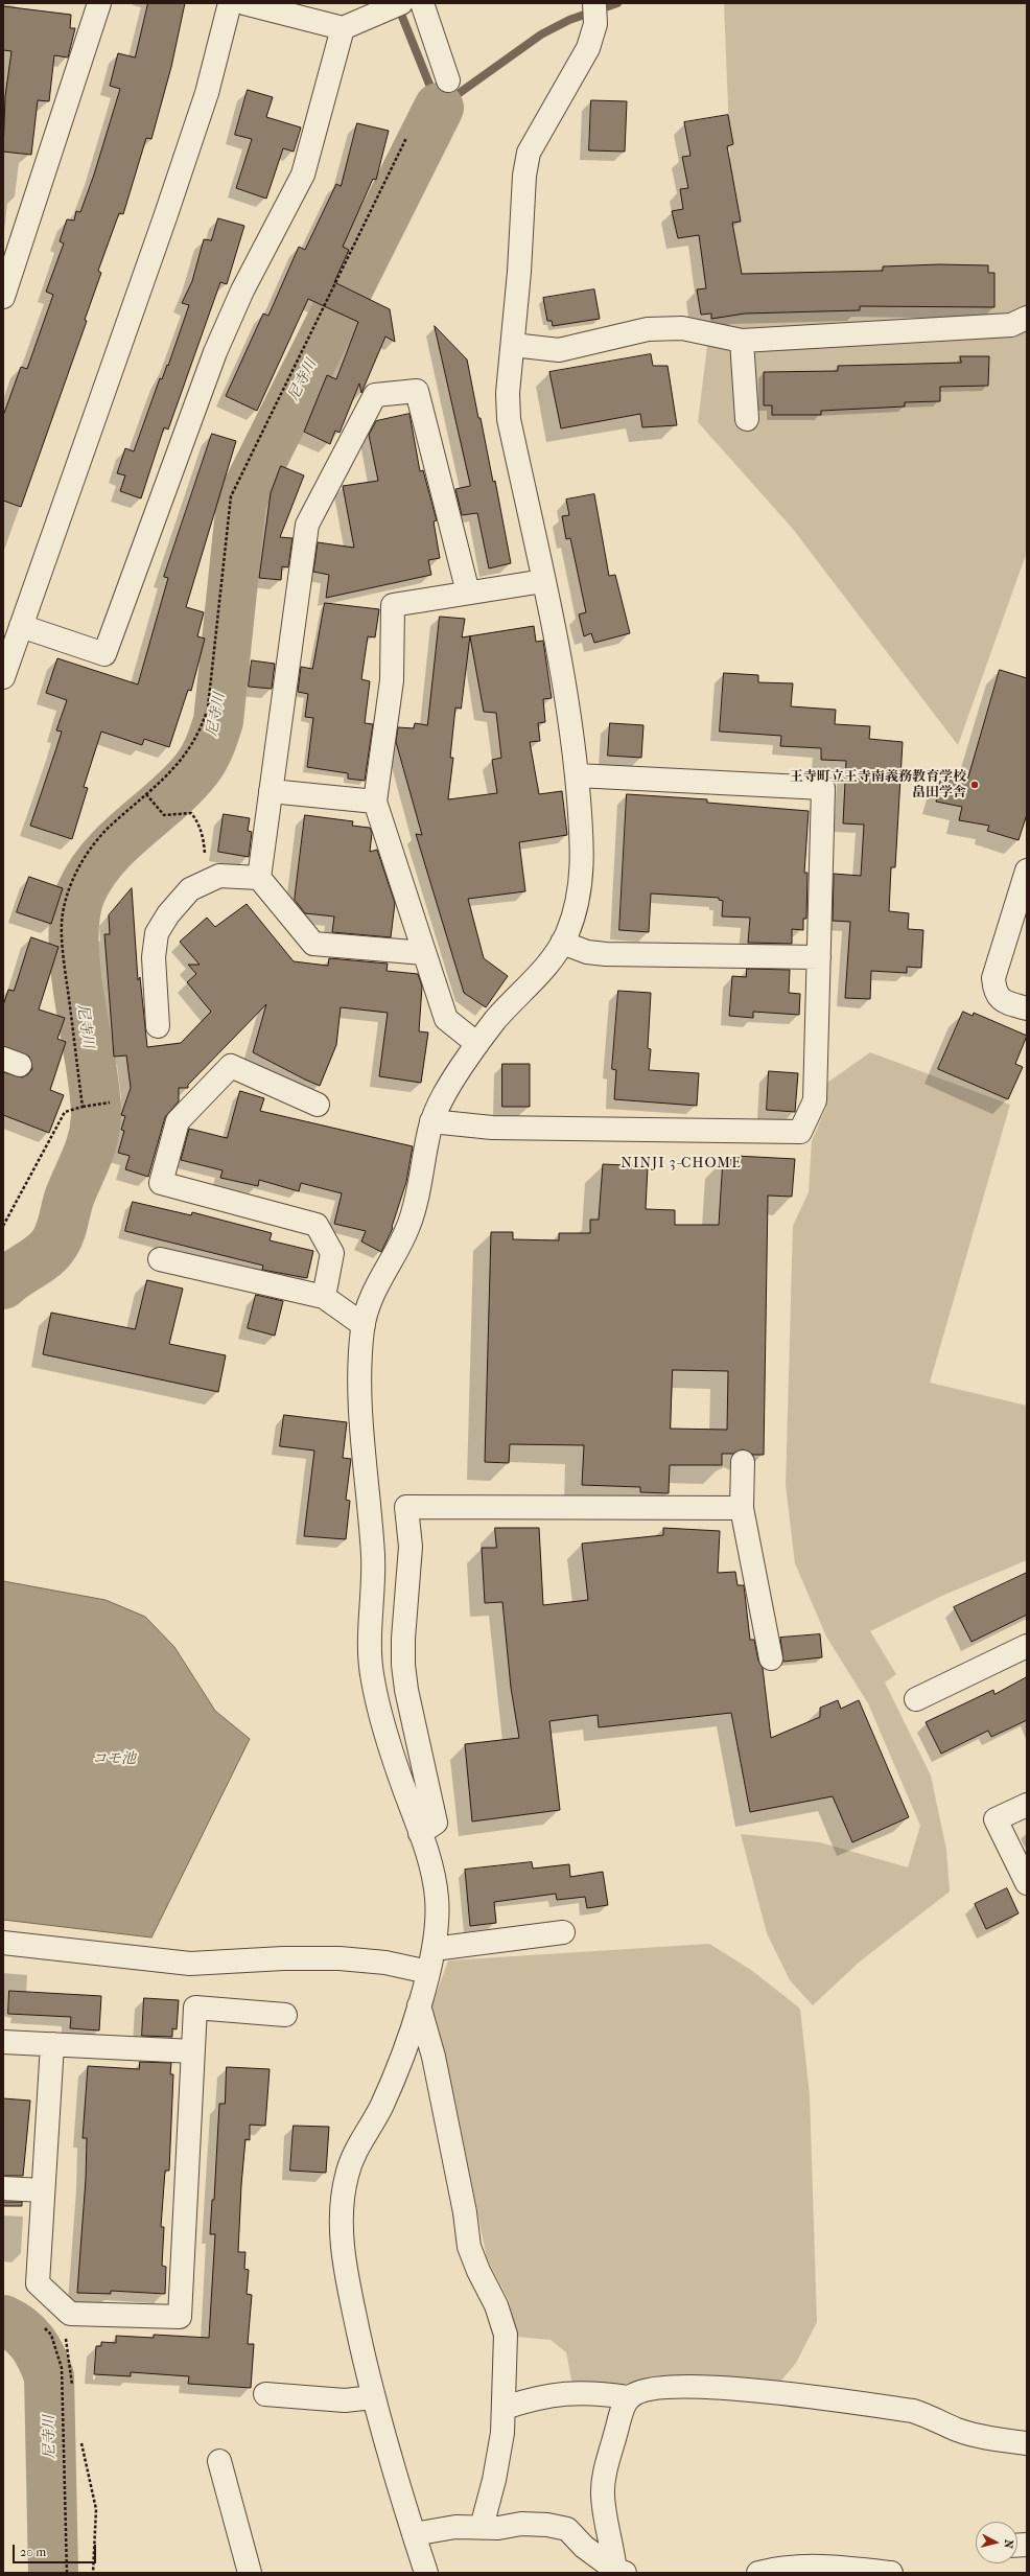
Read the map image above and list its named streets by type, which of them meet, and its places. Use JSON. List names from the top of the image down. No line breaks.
{"districts":["NINJI 3-CHOME"],"water":["尼寺川","コモ池"],"places":["王寺町立王寺南義務教育学校 畠田学舎"],"scale_bar":"20 m","north":"right"}
